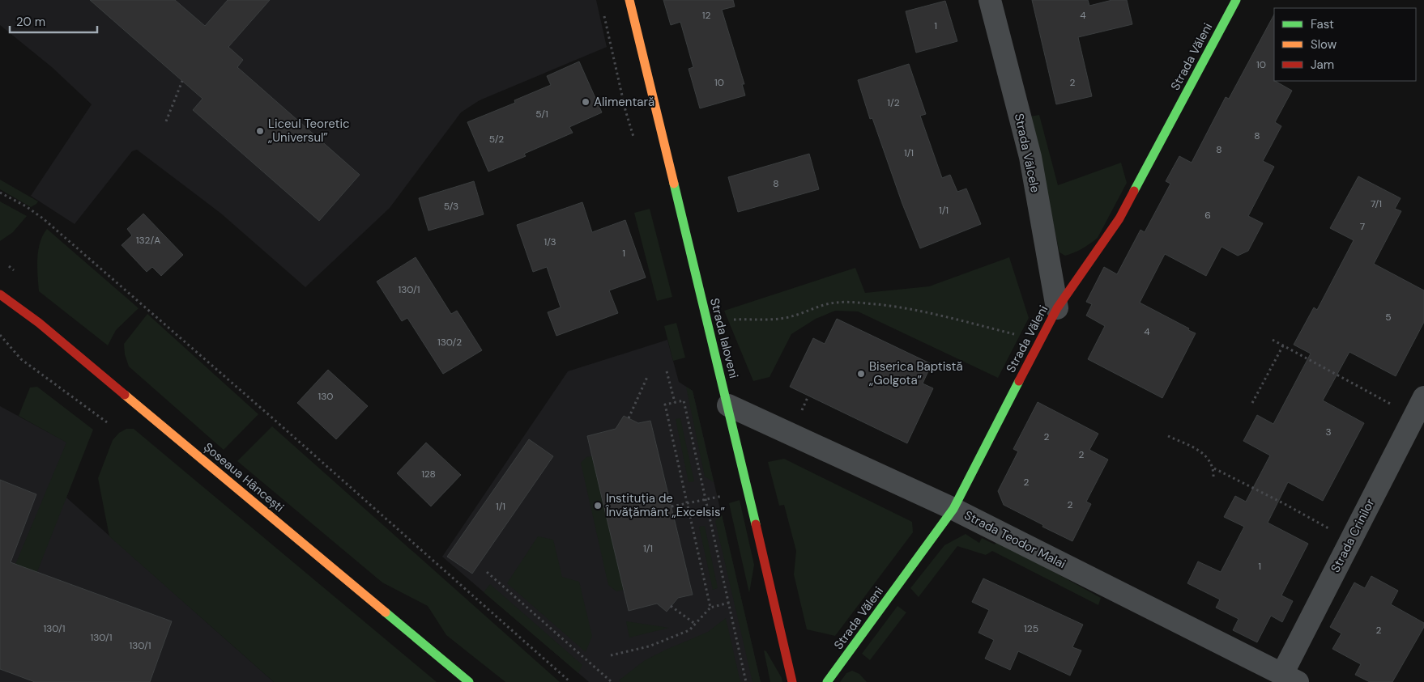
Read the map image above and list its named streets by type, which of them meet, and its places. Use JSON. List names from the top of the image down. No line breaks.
{"streets":{"street":["Strada Văleni","Strada Vâlcele","Strada Ialoveni","Șoseaua Hâncești","Strada Crinilor","Strada Teodor Malai"]},"crossings":[["Strada Văleni","Strada Vâlcele"],["Strada Văleni","Strada Teodor Malai"],["Strada Ialoveni","Strada Teodor Malai"],["Strada Crinilor","Strada Teodor Malai"]],"places":["Alimentară","Liceul Teoretic „Universul”","Biserica Baptistă „Golgota”","Instituția de Învățământ „Excelsis”"],"house_numbers":["12","4","1","10","10","2","1/2","5/1","8","5/2","8","1/1","8","7/1","5/3","1/1","6","7","132/A","1/3","1","130/1","5","4","130/2","130","3","2","2","128","2","2","1/1","1/1","1","130/1","125","2","130/1","130/1"],"legend":["Fast","Slow","Jam"],"scale_bar":"20 m"}
